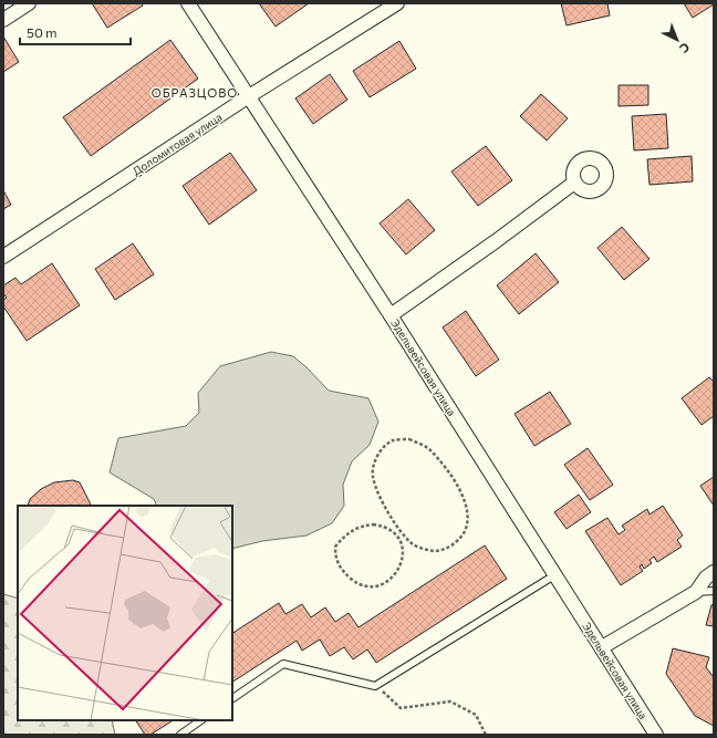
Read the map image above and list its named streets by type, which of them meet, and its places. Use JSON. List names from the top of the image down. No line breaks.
{"streets":{"street":["Доломитовая улица","Эдельвейсовая улица"]},"crossings":[["Доломитовая улица","Эдельвейсовая улица"]],"districts":["ОБРАЗЦОВО"],"scale_bar":"50 m","north":"bottom right"}
